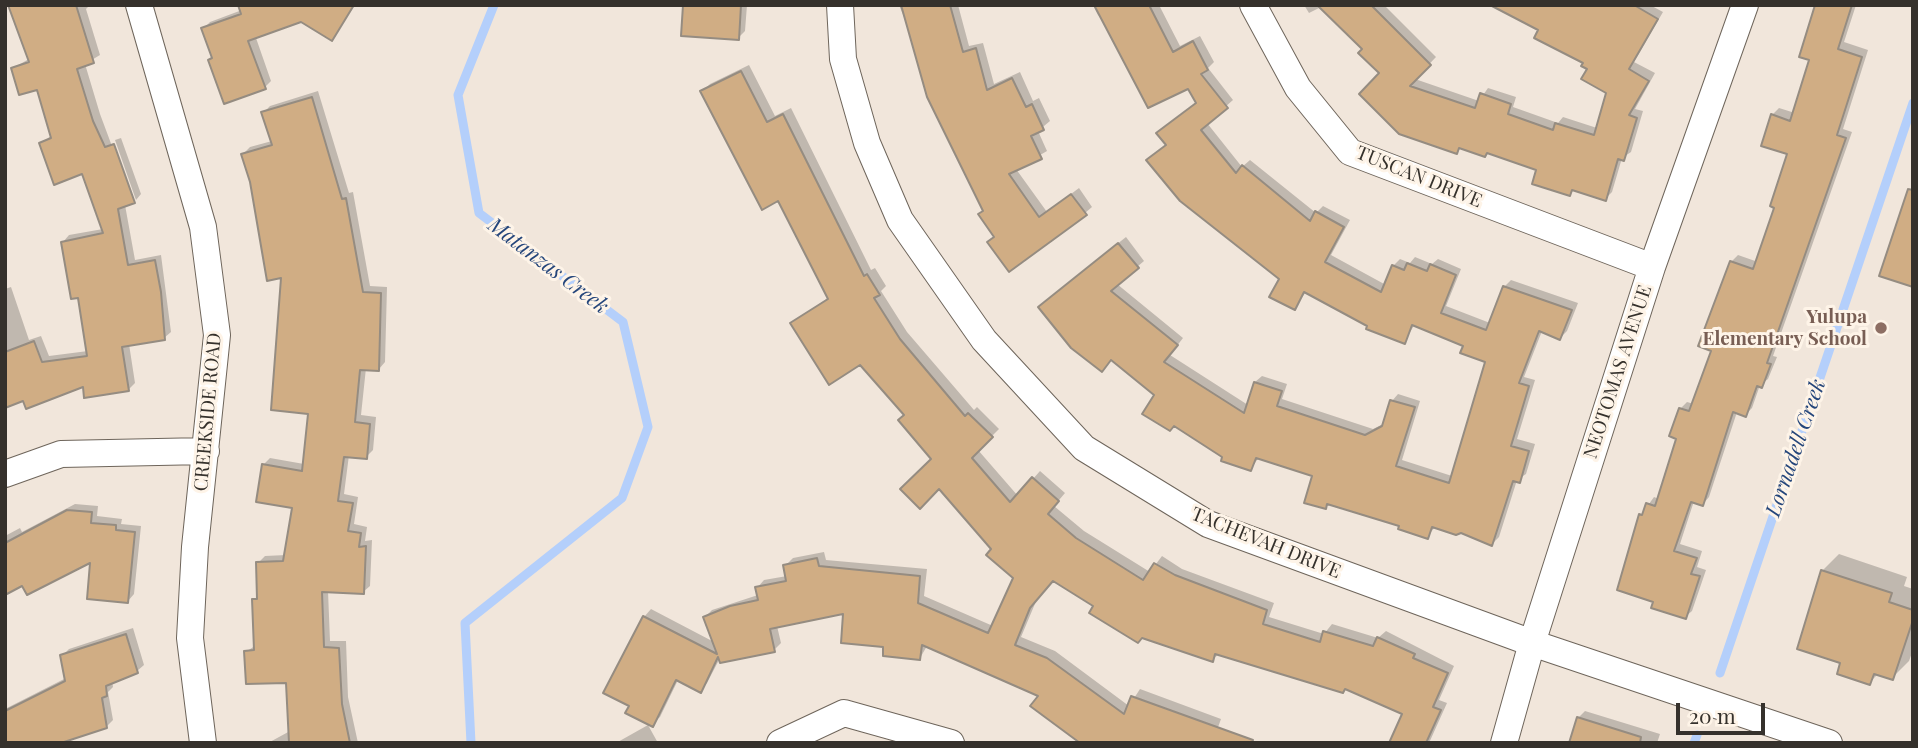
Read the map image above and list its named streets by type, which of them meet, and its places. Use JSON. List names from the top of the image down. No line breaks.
{"streets":{"street":["TUSCAN DRIVE","NEOTOMAS AVENUE","CREEKSIDE ROAD","TACHEVAH DRIVE"]},"crossings":[["TUSCAN DRIVE","NEOTOMAS AVENUE"],["NEOTOMAS AVENUE","TACHEVAH DRIVE"]],"water":["Matanzas Creek","Lornadell Creek"],"places":["Yulupa Elementary School"],"scale_bar":"20 m"}
